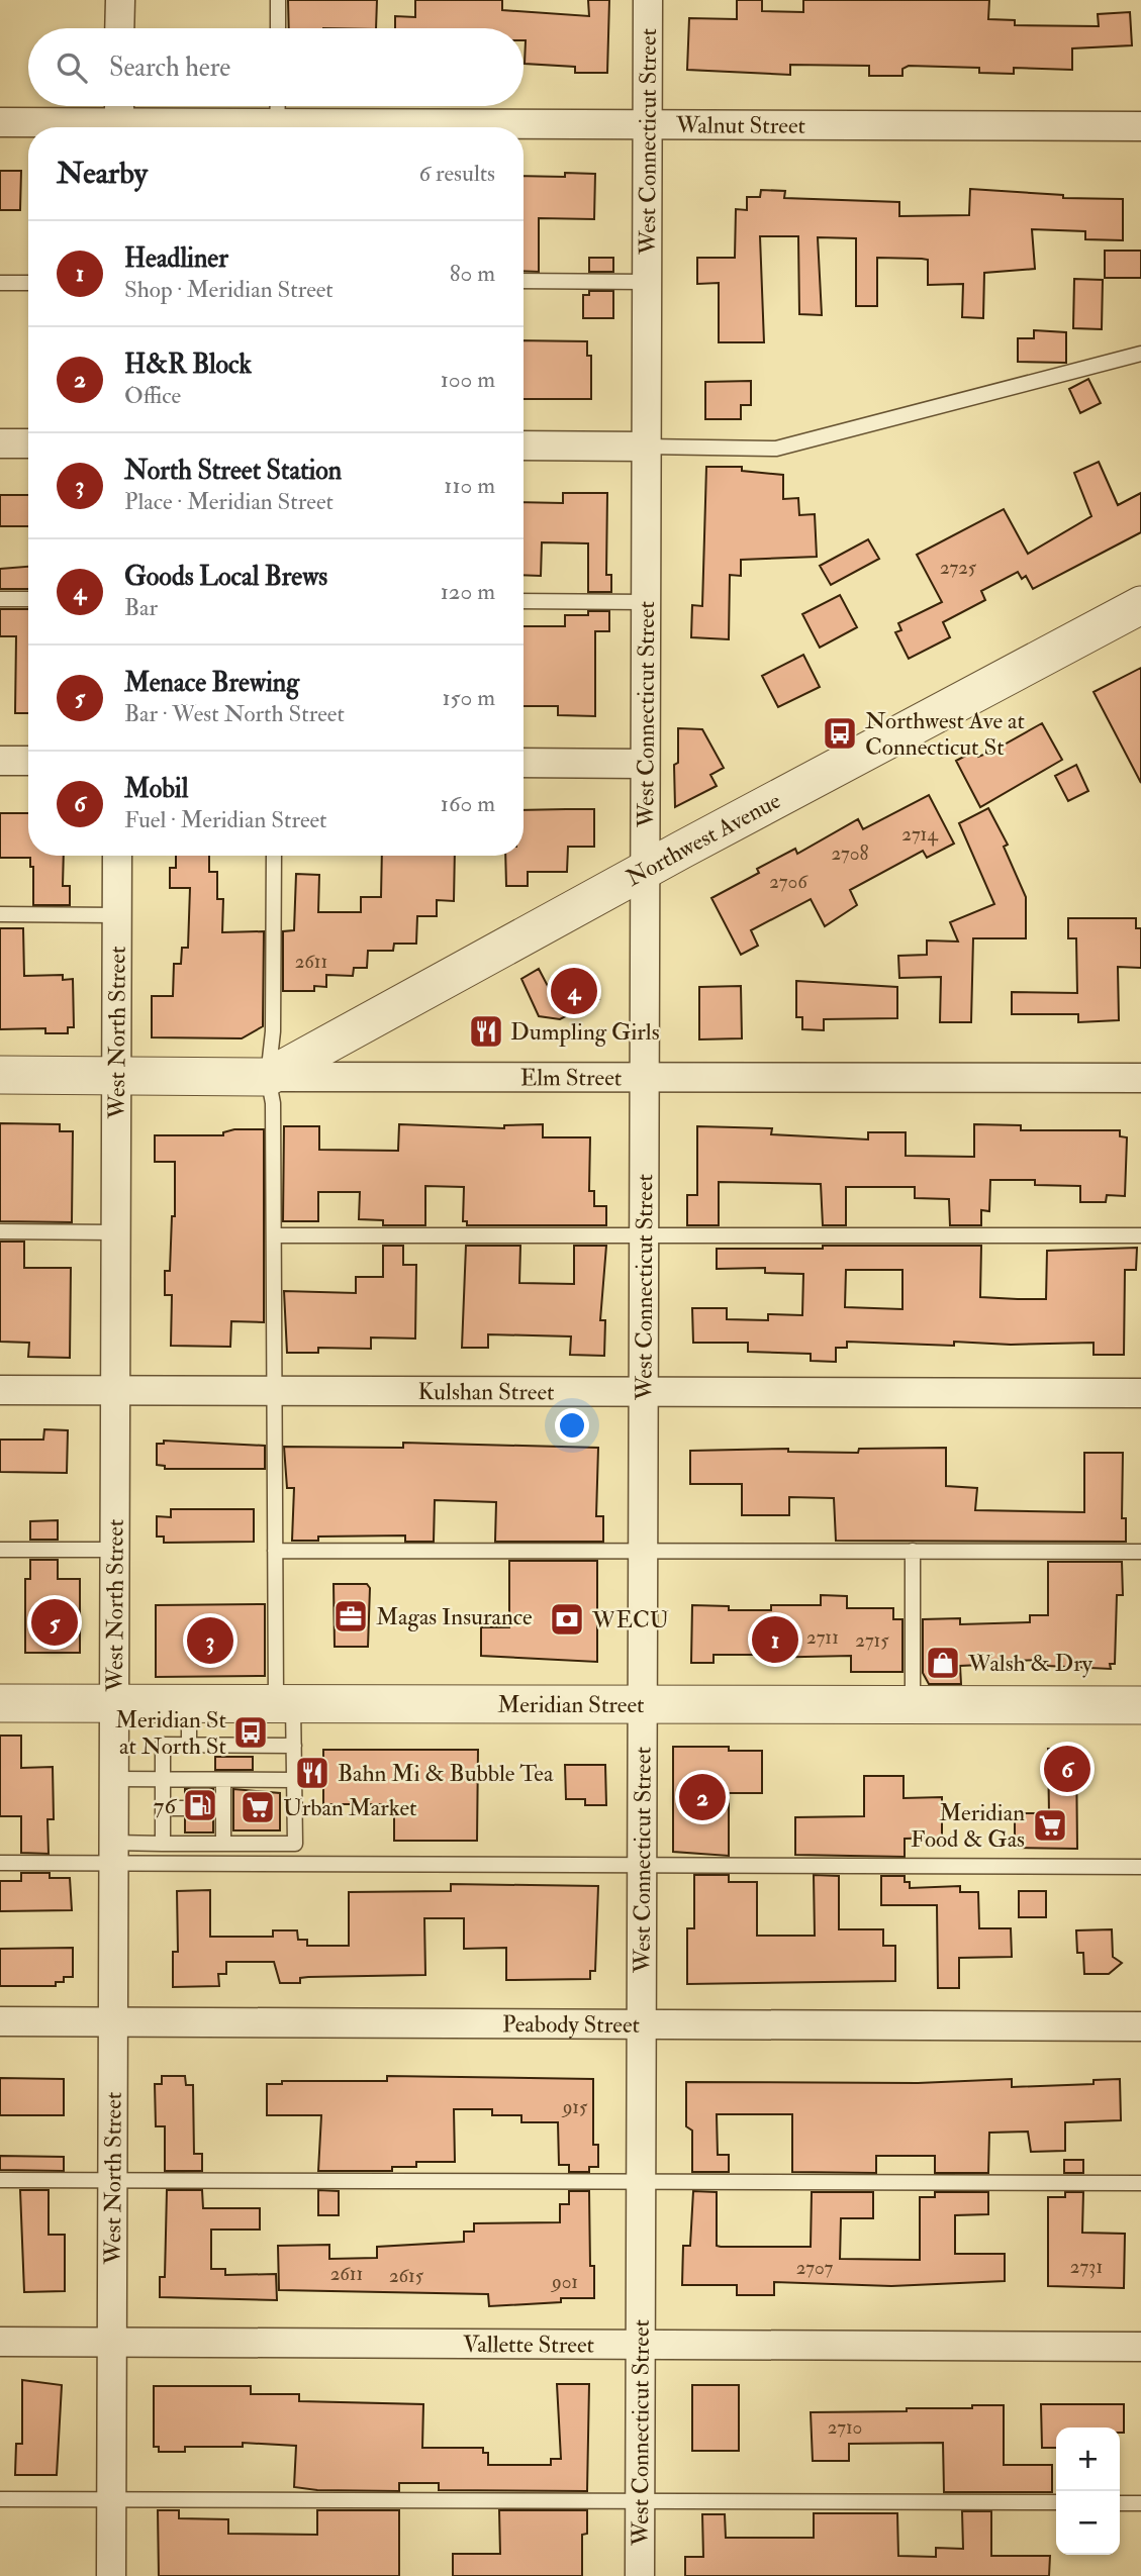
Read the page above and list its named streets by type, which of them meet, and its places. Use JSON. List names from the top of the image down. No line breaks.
{"streets":{"street":["Walnut Street","West Connecticut Street","Northwest Avenue","West North Street","Elm Street","Kulshan Street","Meridian Street","Peabody Street","Vallette Street"]},"crossings":[["Walnut Street","West Connecticut Street"],["West Connecticut Street","Northwest Avenue"],["West Connecticut Street","Elm Street"],["West Connecticut Street","Kulshan Street"],["West Connecticut Street","Meridian Street"],["West Connecticut Street","Peabody Street"],["West Connecticut Street","Vallette Street"],["Northwest Avenue","Elm Street"],["West North Street","Elm Street"],["West North Street","Kulshan Street"],["West North Street","Meridian Street"],["West North Street","Peabody Street"],["West North Street","Vallette Street"]],"places":{"bus stop":["Northwest Ave at Connecticut St","Meridian St at North St"],"restaurant":["Dumpling Girls","Bahn Mi & Bubble Tea"],"office":["Magas Insurance"],"bank":["WECU"],"shop":["Walsh & Dry"],"fuel station":["76"],"supermarket":["Urban Market","Meridian Food & Gas"]},"house_numbers":["2725","2714","2708","2706","2611","2711","2715","915","2731","2707","2611","2615","901","2710"],"page":{"search":"Search here","heading":["Nearby","6 results"],"list":[{"mark":"1","name":"Headliner","note":"Shop · Meridian Street","value":"80 m"},{"mark":"2","name":"H&R Block","note":"Office","value":"100 m"},{"mark":"3","name":"North Street Station","note":"Place · Meridian Street","value":"110 m"},{"mark":"4","name":"Goods Local Brews","note":"Bar","value":"120 m"},{"mark":"5","name":"Menace Brewing","note":"Bar · West North Street","value":"150 m"},{"mark":"6","name":"Mobil","note":"Fuel · Meridian Street","value":"160 m"}],"pins":["4","5","1","3","6","2"],"map_buttons":["+","−"]}}
